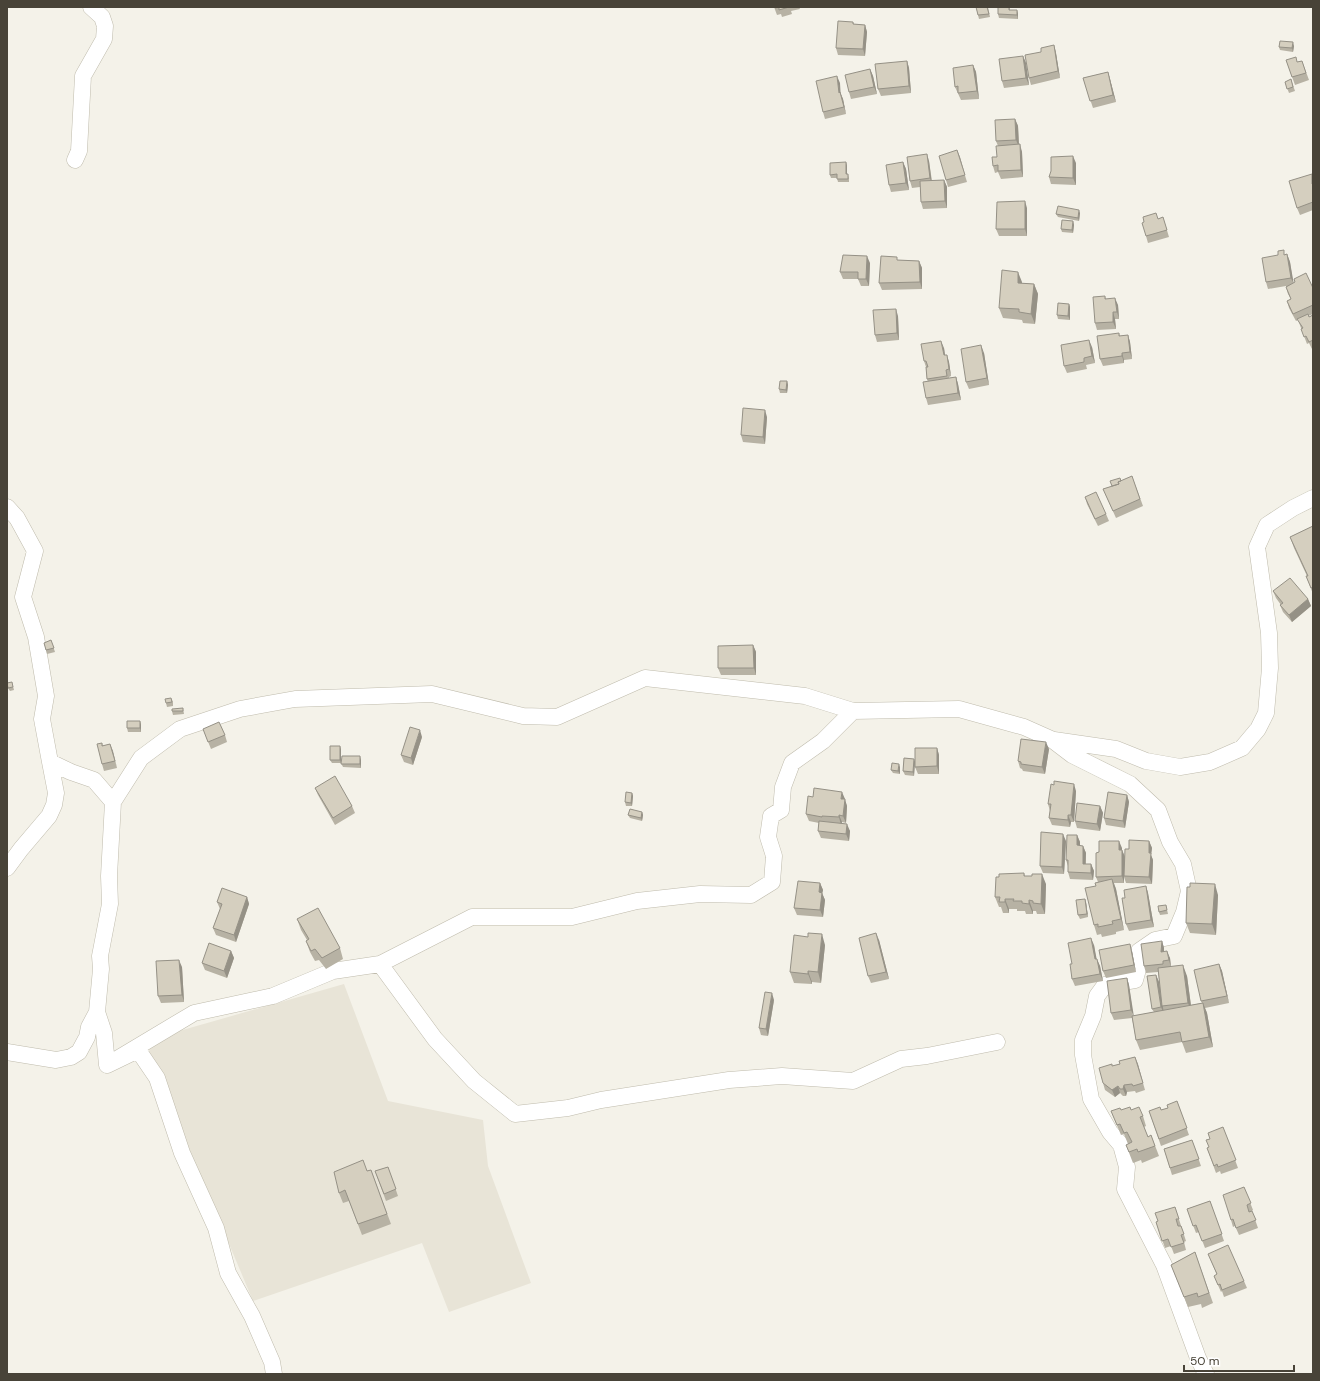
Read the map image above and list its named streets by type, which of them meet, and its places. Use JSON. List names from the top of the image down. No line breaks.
{"scale_bar":"50 m"}
